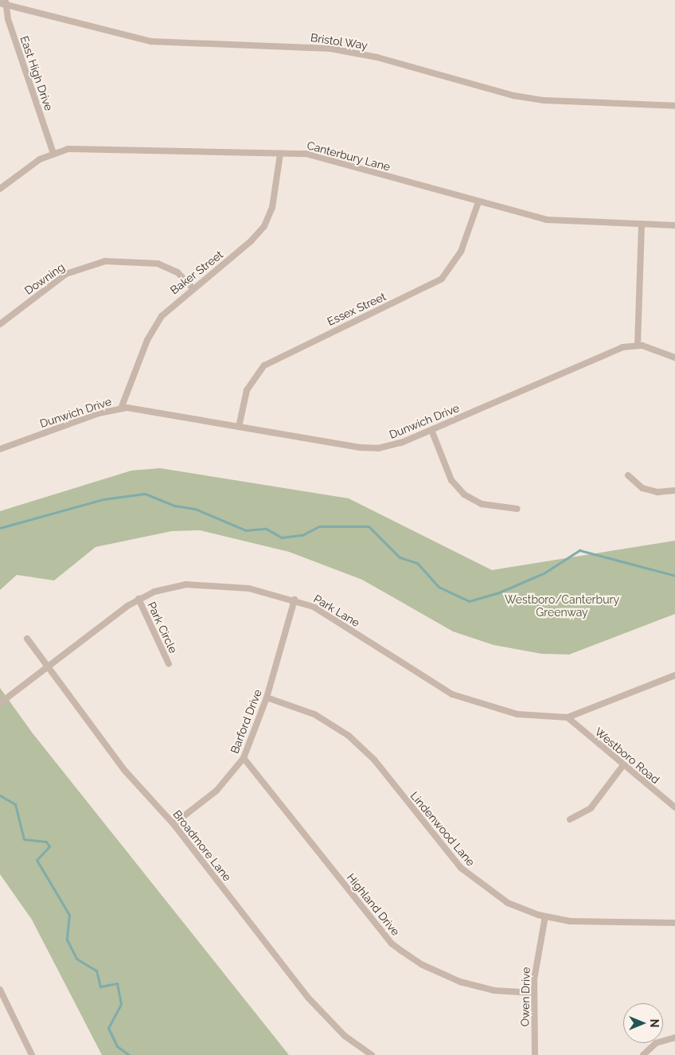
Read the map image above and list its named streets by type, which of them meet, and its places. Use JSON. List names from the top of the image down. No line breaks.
{"streets":{"street":["Bristol Way","East High Drive","Canterbury Lane","Baker Street","Downing","Essex Street","Dunwich Drive","Park Lane","Park Circle","Barford Drive","Westboro Road","Lindenwood Lane","Broadmore Lane","Highland Drive","Owen Drive"]},"crossings":[["Bristol Way","East High Drive"],["East High Drive","Canterbury Lane"],["Canterbury Lane","Baker Street"],["Canterbury Lane","Essex Street"],["Baker Street","Downing"],["Baker Street","Dunwich Drive"],["Essex Street","Dunwich Drive"],["Park Lane","Park Circle"],["Park Lane","Barford Drive"],["Park Lane","Westboro Road"],["Park Lane","Broadmore Lane"],["Barford Drive","Lindenwood Lane"],["Barford Drive","Broadmore Lane"],["Barford Drive","Highland Drive"],["Lindenwood Lane","Owen Drive"],["Highland Drive","Owen Drive"]],"parks":["Westboro/Canterbury Greenway"],"north":"right"}
